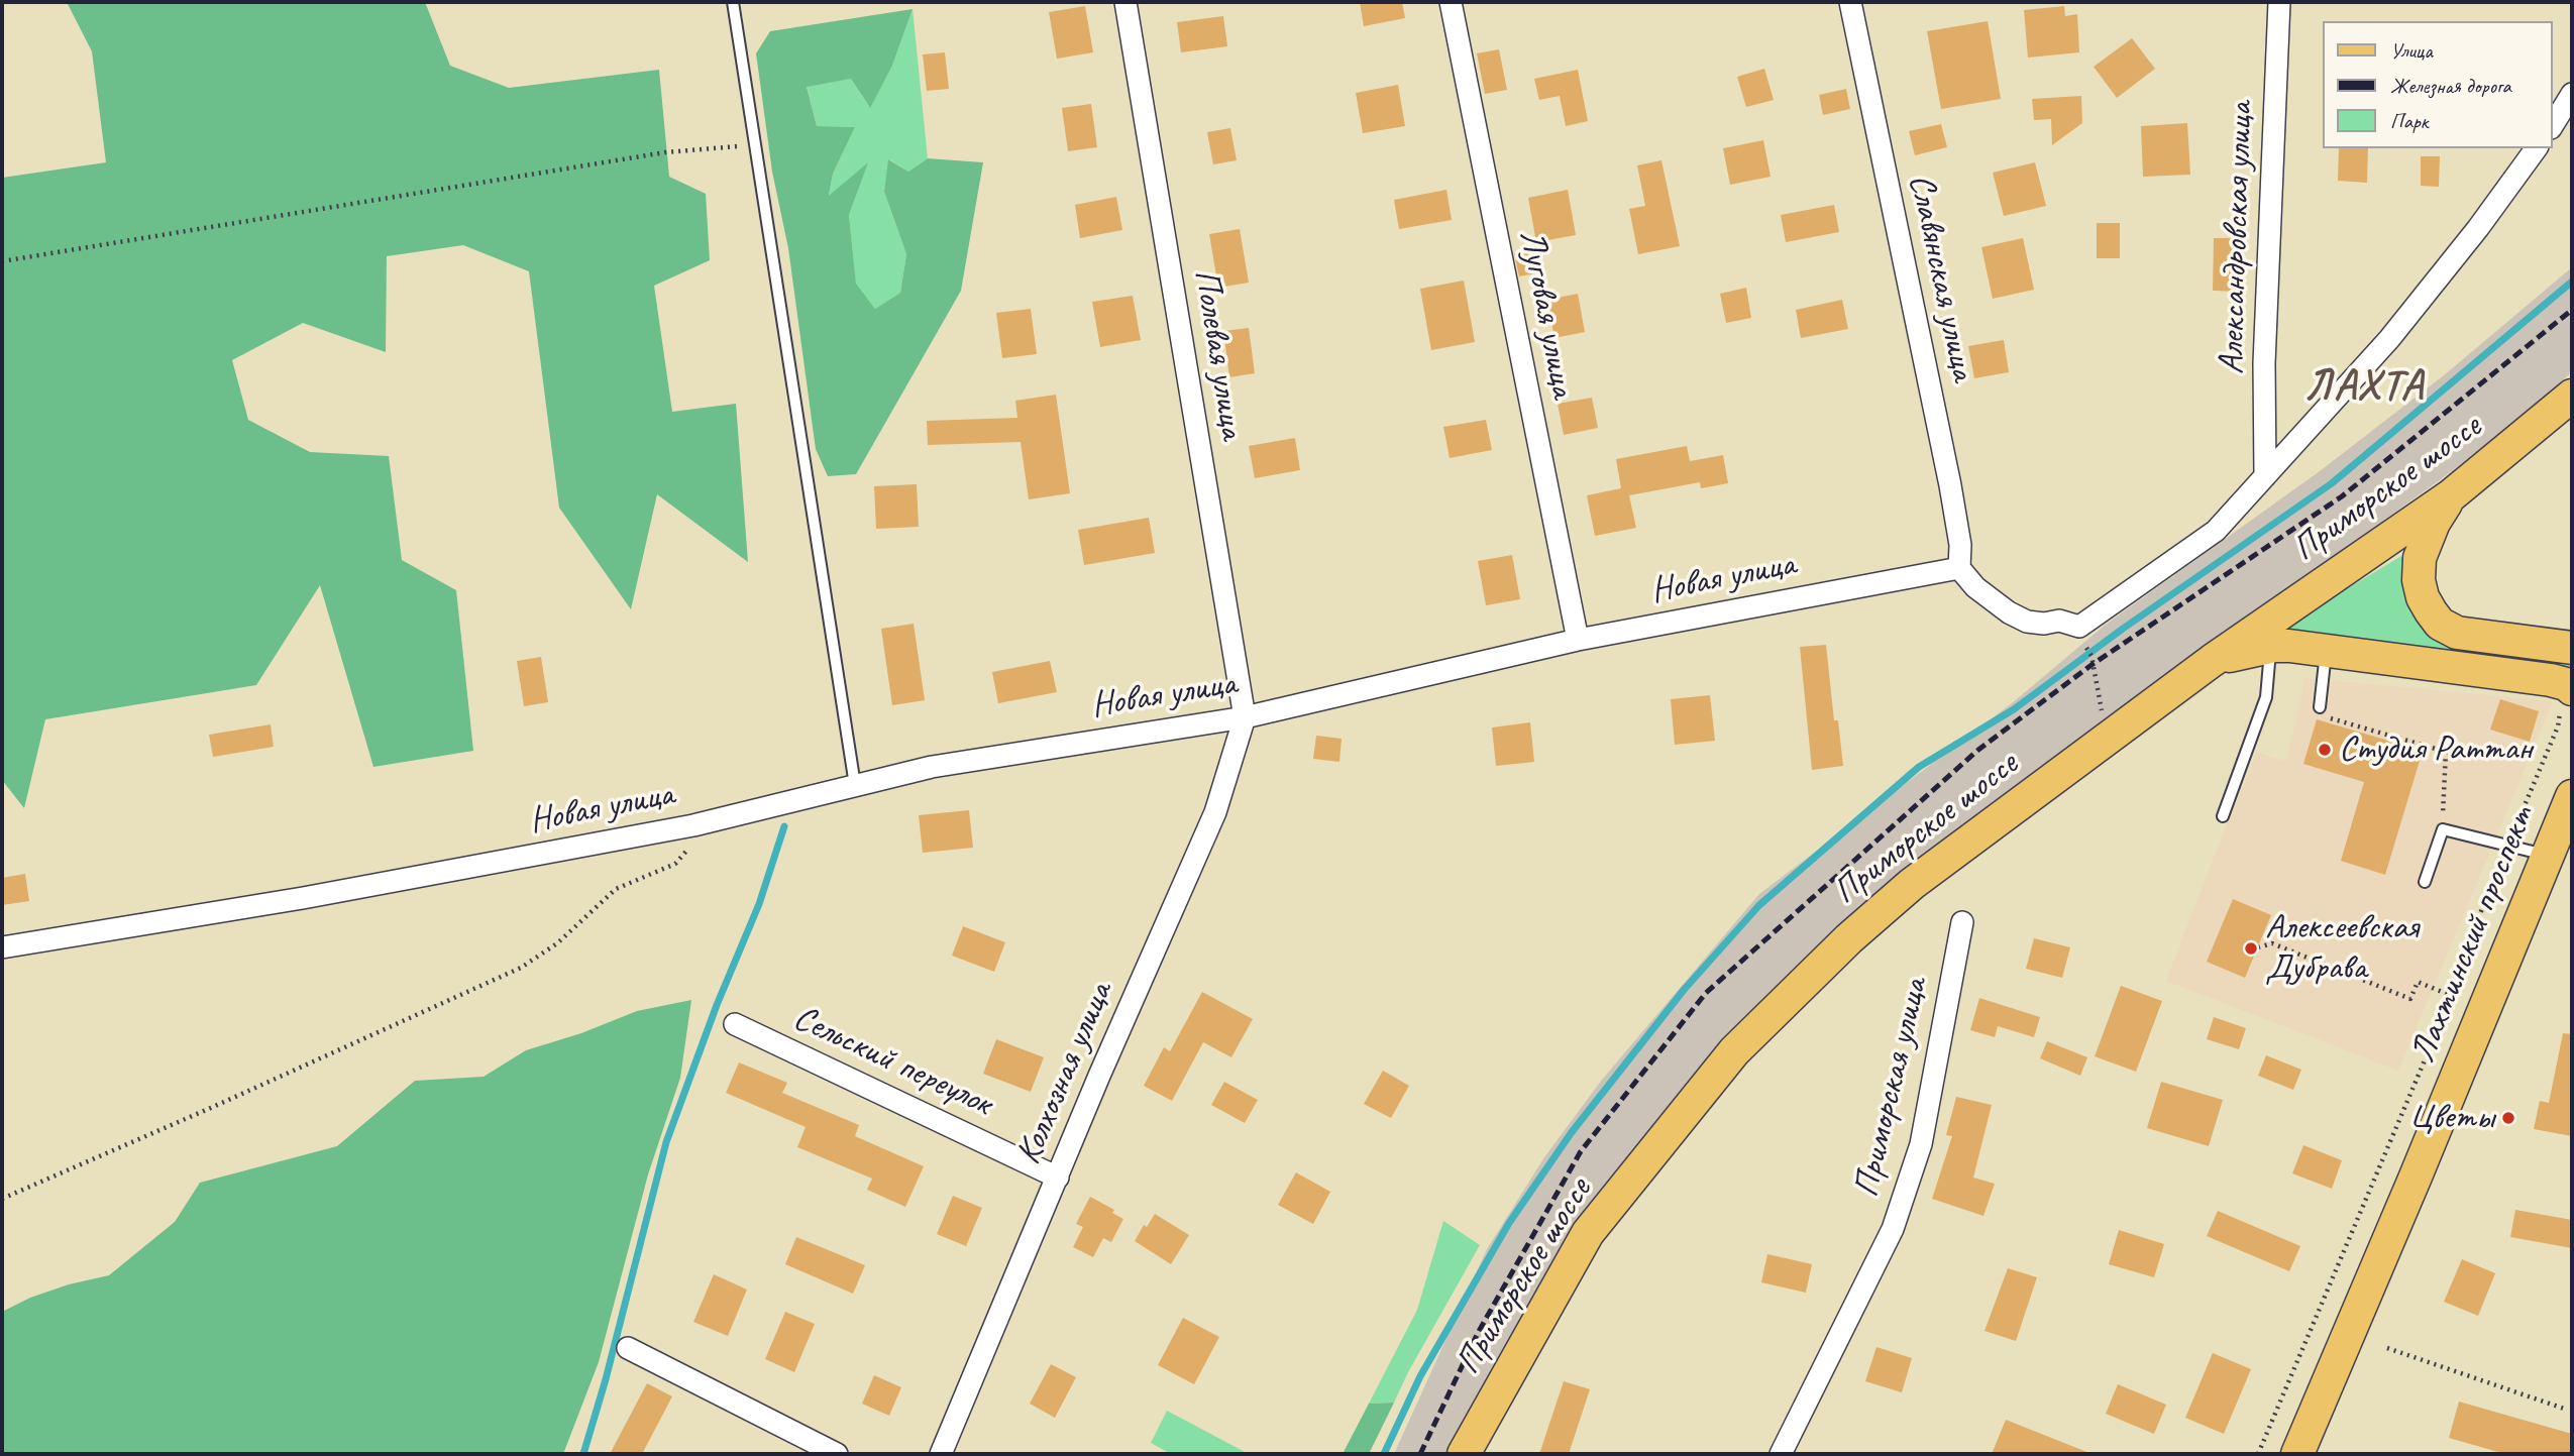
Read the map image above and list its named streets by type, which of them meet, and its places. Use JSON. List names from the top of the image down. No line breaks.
{"streets":{"main road":["Приморское шоссе","Лахтинский проспект"],"street":["Александровская улица","Славянская улица","Луговая улица","Полевая улица","Новая улица","Сельский переулок","Колхозная улица","Приморская улица"]},"crossings":[["Славянская улица","Новая улица"],["Луговая улица","Новая улица"],["Полевая улица","Новая улица"],["Полевая улица","Колхозная улица"],["Новая улица","Колхозная улица"],["Сельский переулок","Колхозная улица"]],"districts":["ЛАХТА"],"places":["Студия Раттан","Алексеевская Дубрава","Цветы"],"legend":["Улица","Железная дорога","Парк"]}
